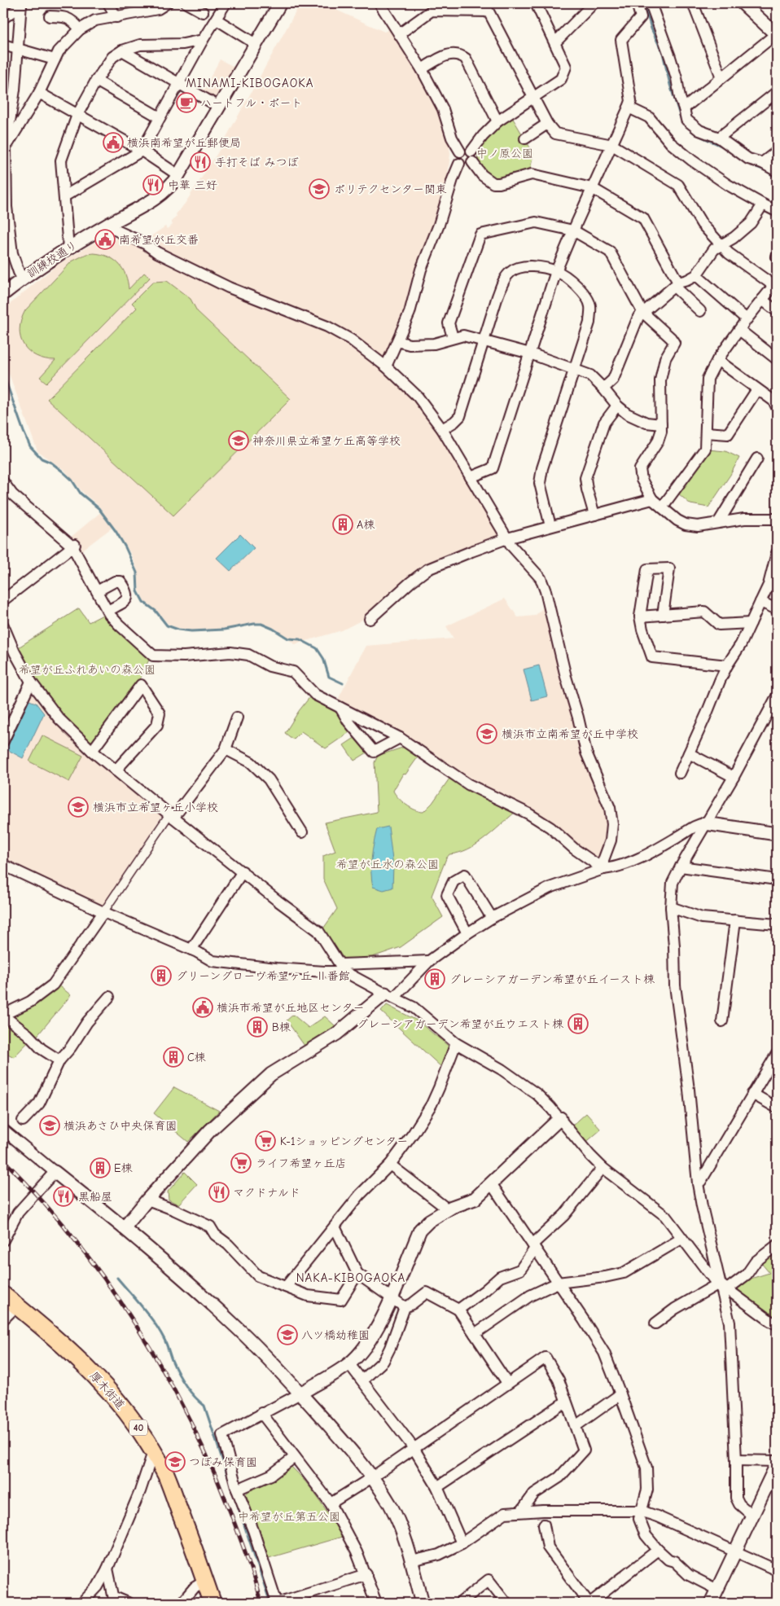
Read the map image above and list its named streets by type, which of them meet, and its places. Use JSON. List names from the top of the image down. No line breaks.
{"streets":{"main road":["厚木街道","40"],"street":["訓練校通り"]},"districts":["MINAMI-KIBOGAOKA","NAKA-KIBOGAOKA"],"parks":["中ノ原公園","希望が丘ふれあいの森公園","希望が丘水の森公園","中希望が丘第五公園"],"places":{"cafe":["ハートフル・ポート"],"public building":["横浜南希望が丘郵便局","南希望が丘交番","横浜市希望が丘地区センター"],"restaurant":["手打そば みつぼ","中華 三好","マクドナルド","黒船屋"],"school or university":["ポリテクセンター関東","神奈川県立希望ケ丘高等学校","横浜市立南希望が丘中学校","横浜市立希望ヶ丘小学校","横浜あさひ中央保育園","八ツ橋幼稚園","つぼみ保育園"],"building":["A棟","グリーングローヴ希望ヶ丘 Ⅱ番館","グレーシアガーデン希望が丘イースト棟","グレーシアガーデン希望が丘ウエスト棟","B棟","C棟","E棟"],"supermarket":["K-1ショッピングセンター","ライフ希望ヶ丘店"]}}
